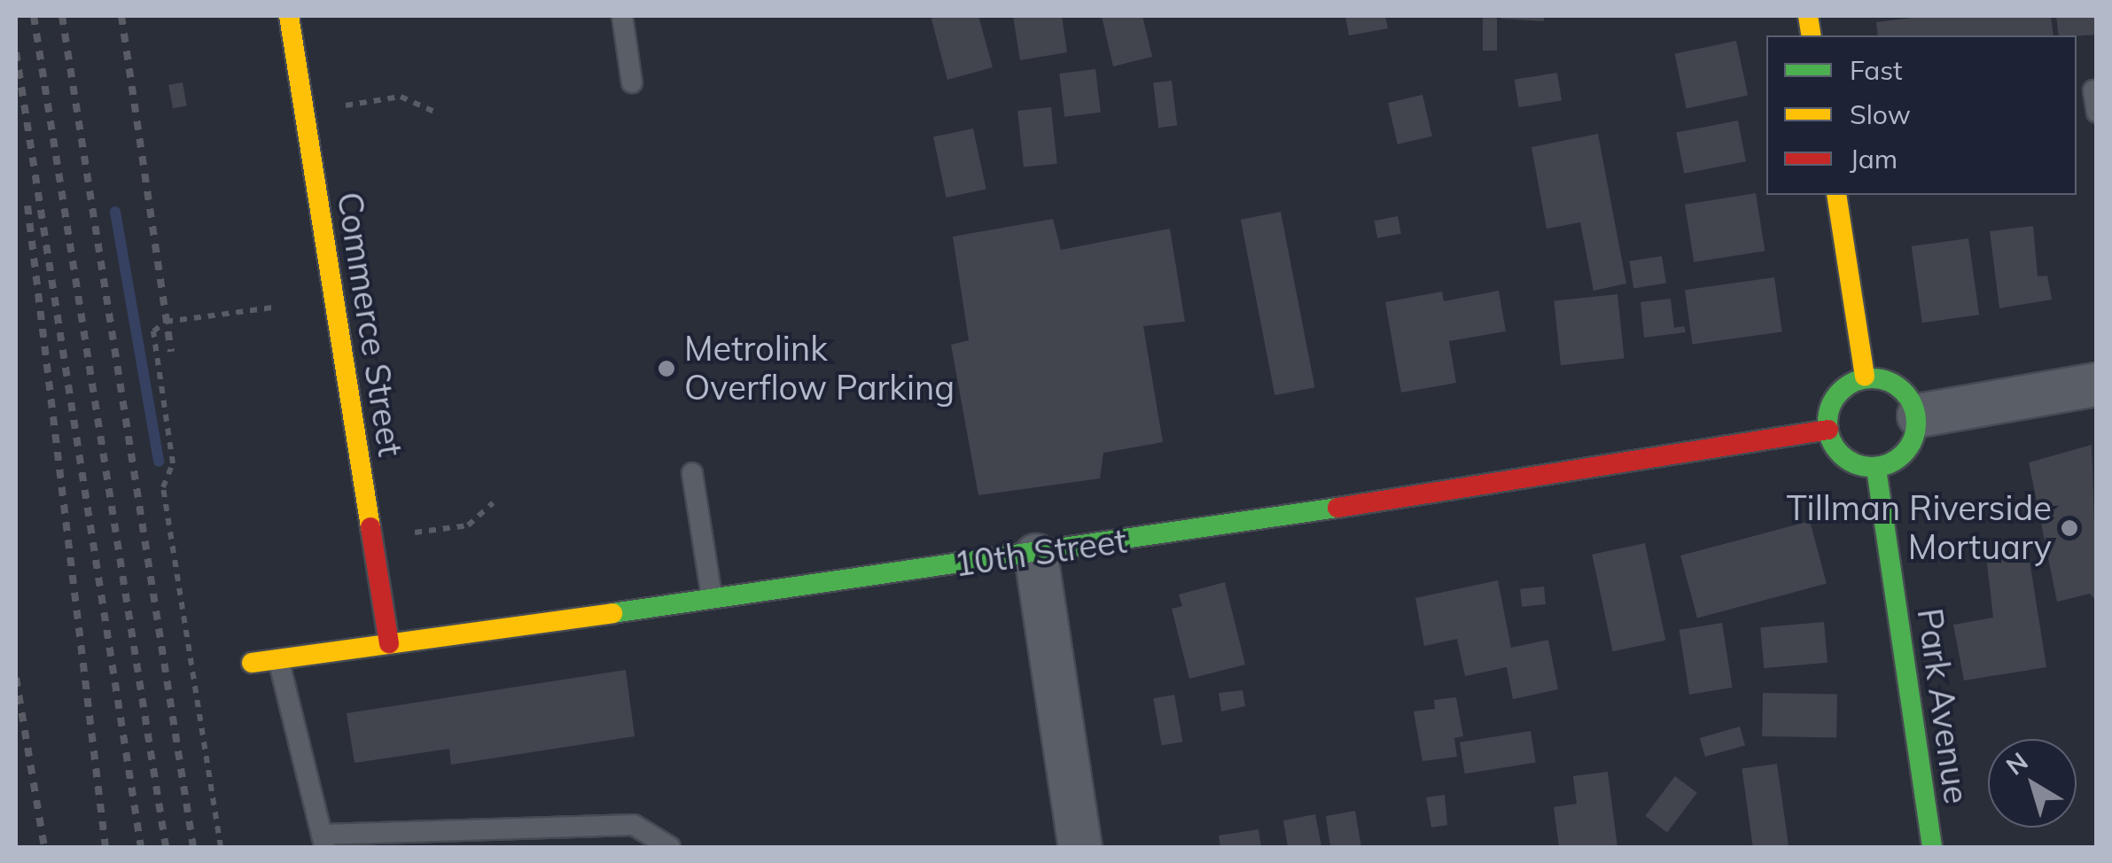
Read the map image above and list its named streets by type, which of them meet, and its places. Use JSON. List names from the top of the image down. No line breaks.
{"streets":{"street":["Commerce Street","10th Street","Park Avenue"]},"crossings":[["Commerce Street","10th Street"],["10th Street","Park Avenue"]],"places":["Metrolink Overflow Parking","Tillman Riverside Mortuary"],"legend":["Fast","Slow","Jam"],"north":"top left"}
